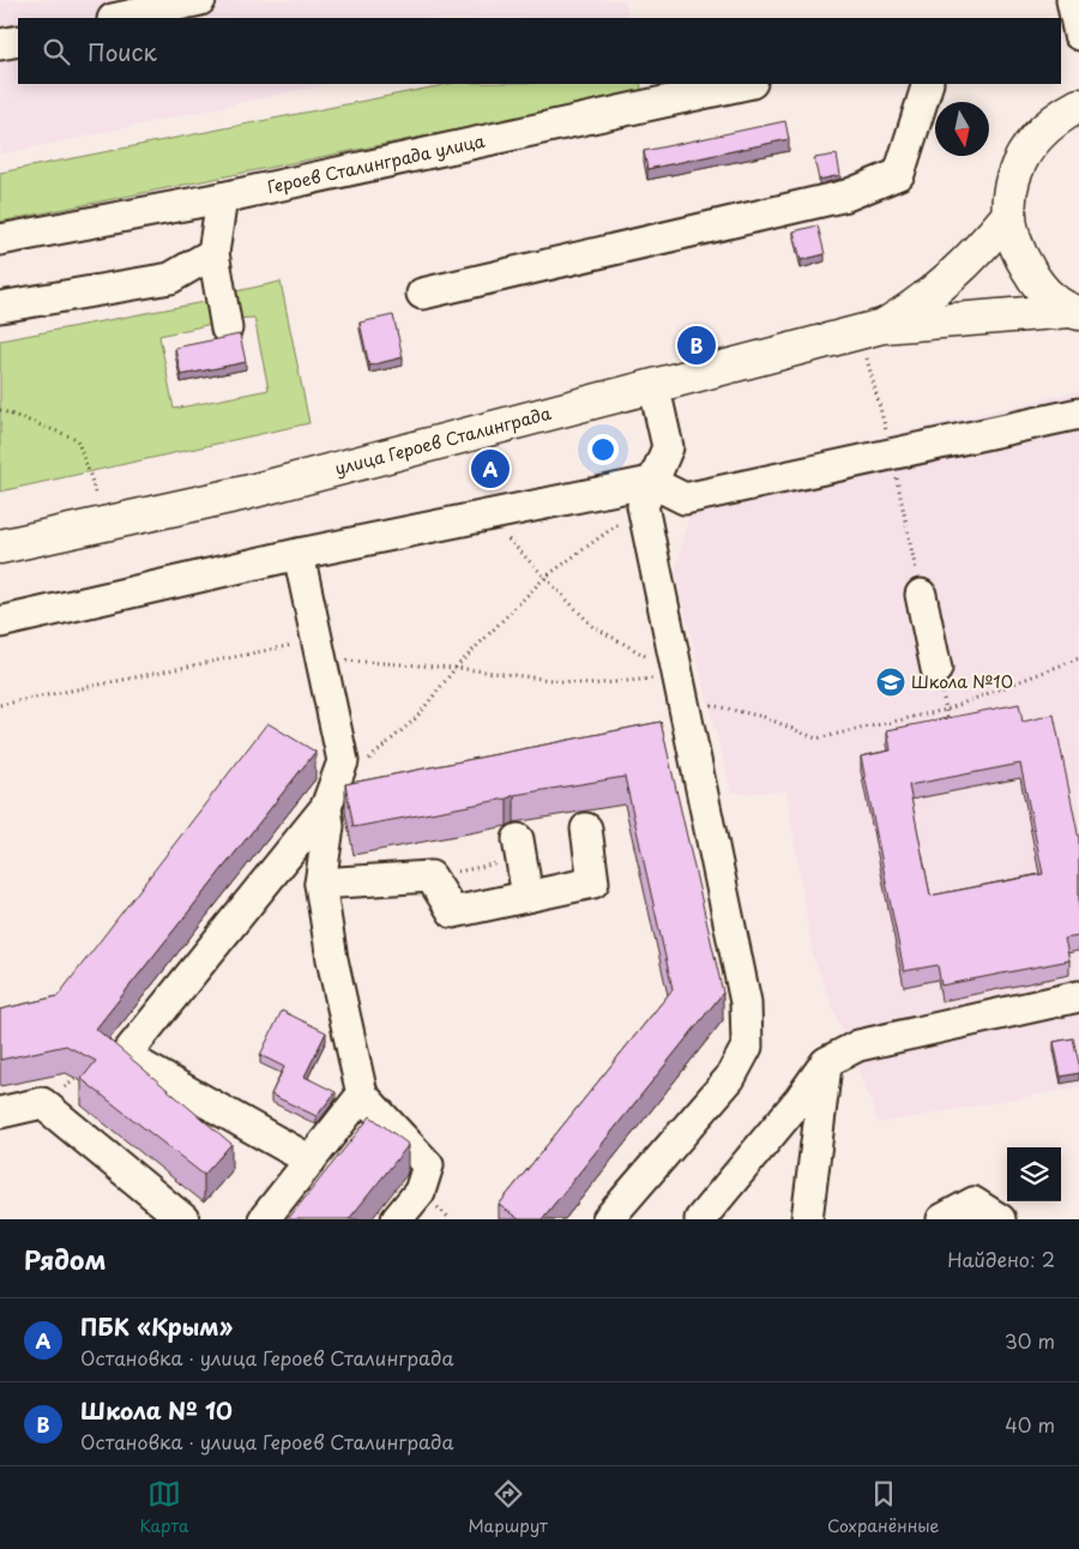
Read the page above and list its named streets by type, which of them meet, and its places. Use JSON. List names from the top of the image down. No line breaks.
{"streets":{"main road":["улица Героев Сталинграда"],"street":["Героев Сталинграда улица"]},"places":{"school or university":["Школа №10"]},"north":"bottom","page":{"search":"Поиск","pins":["B","A"],"heading":["Рядом","Найдено: 2"],"list":[{"mark":"A","name":"ПБК «Крым»","note":"Остановка · улица Героев Сталинграда","value":"30 m"},{"mark":"B","name":"Школа № 10","note":"Остановка · улица Героев Сталинграда","value":"40 m"}],"nav":["Карта","Маршрут","Сохранённые"]}}
